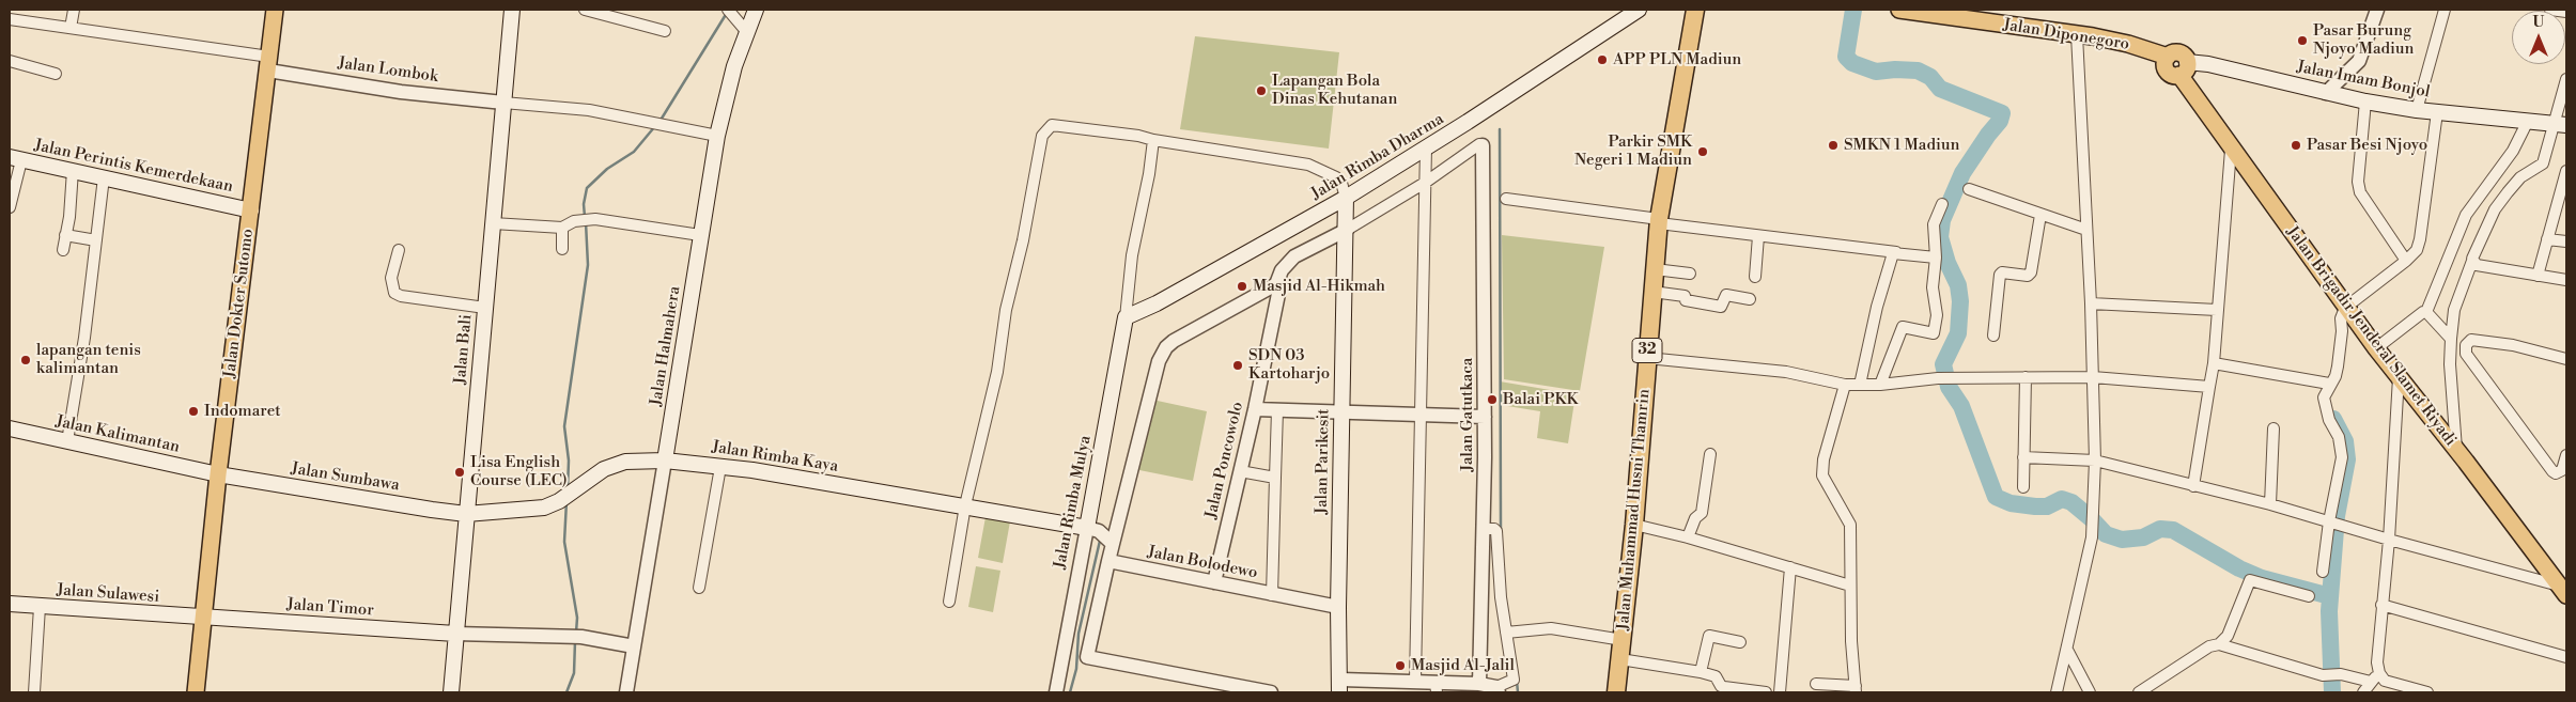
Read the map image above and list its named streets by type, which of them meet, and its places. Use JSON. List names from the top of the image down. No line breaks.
{"streets":{"highway":["32","Jalan Muhammad Husni Thamrin"],"main road":["Jalan Diponegoro","Jalan Imam Bonjol","Jalan Rimba Dharma","Jalan Perintis Kemerdekaan","Jalan Dokter Sutomo","Jalan Brigadir Jenderal Slamet Riyadi","Jalan Halmahera","Jalan Bali","Jalan Kalimantan","Jalan Rimba Kaya","Jalan Parikesit","Jalan Sumbawa","Jalan Rimba Mulya","Jalan Sulawesi","Jalan Timor"],"street":["Jalan Lombok","Jalan Gatutkaca","Jalan Poncowolo","Jalan Bolodewo"]},"crossings":[["Jalan Diponegoro","Jalan Brigadir Jenderal Slamet Riyadi"],["Jalan Lombok","Jalan Dokter Sutomo"],["Jalan Lombok","Jalan Bali"],["Jalan Imam Bonjol","Jalan Brigadir Jenderal Slamet Riyadi"],["Jalan Rimba Dharma","Jalan Parikesit"],["Jalan Rimba Dharma","Jalan Rimba Mulya"],["Jalan Perintis Kemerdekaan","Jalan Dokter Sutomo"],["Jalan Dokter Sutomo","Jalan Kalimantan"],["Jalan Dokter Sutomo","Jalan Sumbawa"],["Jalan Dokter Sutomo","Jalan Sulawesi"],["Jalan Dokter Sutomo","Jalan Timor"],["Jalan Halmahera","Jalan Rimba Kaya"],["Jalan Bali","Jalan Rimba Kaya"],["Jalan Bali","Jalan Sumbawa"],["Jalan Bali","Jalan Timor"],["Jalan Kalimantan","Jalan Sumbawa"],["Jalan Rimba Kaya","Jalan Sumbawa"],["Jalan Rimba Kaya","Jalan Rimba Mulya"],["Jalan Poncowolo","Jalan Bolodewo"],["Jalan Parikesit","Jalan Bolodewo"],["Jalan Sulawesi","Jalan Timor"]],"places":["Pasar Burung Njoyo Madiun","APP PLN Madiun","Lapangan Bola Dinas Kehutanan","SMKN 1 Madiun","Pasar Besi Njoyo","Parkir SMK Negeri 1 Madiun","Masjid Al-Hikmah","lapangan tenis kalimantan","SDN 03 Kartoharjo","Balai PKK","Indomaret","Lisa English Course (LEC)","Masjid Al-Jalil"],"north":"top"}
